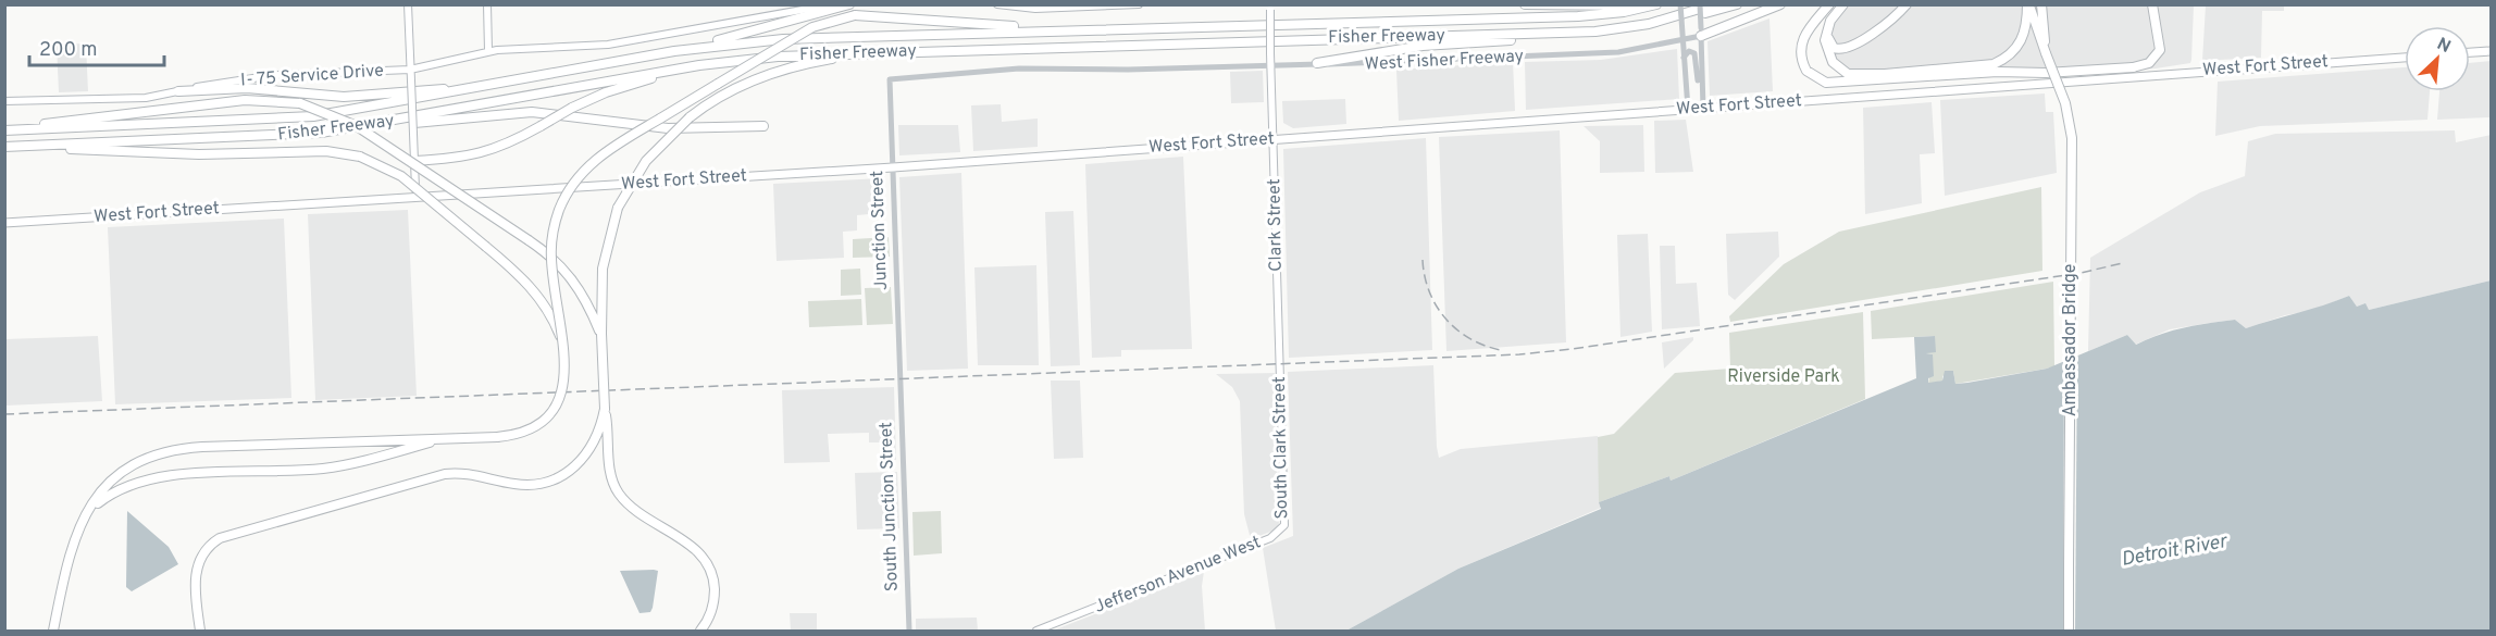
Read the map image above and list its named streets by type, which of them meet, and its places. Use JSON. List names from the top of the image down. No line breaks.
{"streets":{"highway":["Fisher Freeway","Ambassador Bridge"],"main road":["West Fort Street","I- 75 Service Drive","Clark Street","South Clark Street","Jefferson Avenue West"],"street":["West Fisher Freeway","Junction Street","South Junction Street"]},"crossings":[["West Fisher Freeway","Clark Street"],["West Fisher Freeway","Junction Street"],["West Fort Street","Clark Street"],["West Fort Street","Junction Street"],["Clark Street","South Clark Street"],["Junction Street","South Junction Street"],["South Clark Street","Jefferson Avenue West"]],"water":["Detroit River"],"parks":["Riverside Park"],"scale_bar":"200 m","north":"top right"}
